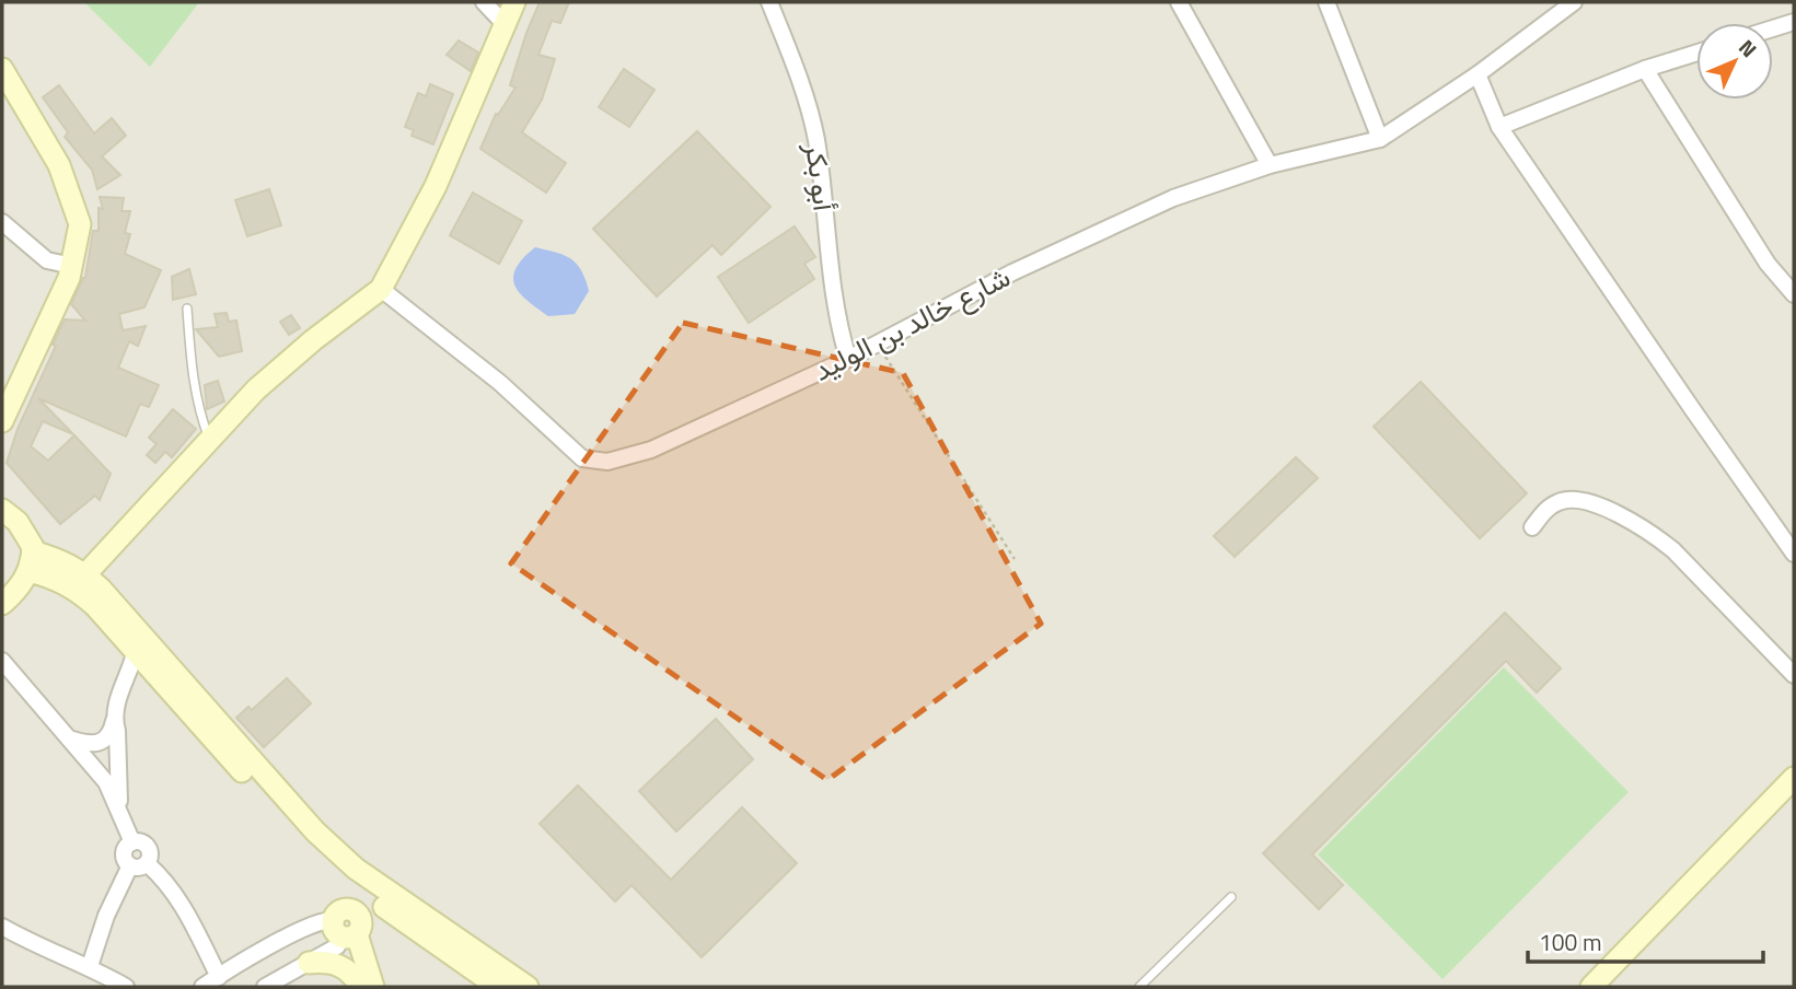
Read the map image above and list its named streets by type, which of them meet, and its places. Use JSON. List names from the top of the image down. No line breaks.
{"streets":{"street":["أبو بكر","شارع خالد بن الوليد"]},"crossings":[["أبو بكر","شارع خالد بن الوليد"]],"scale_bar":"100 m","north":"top right"}
